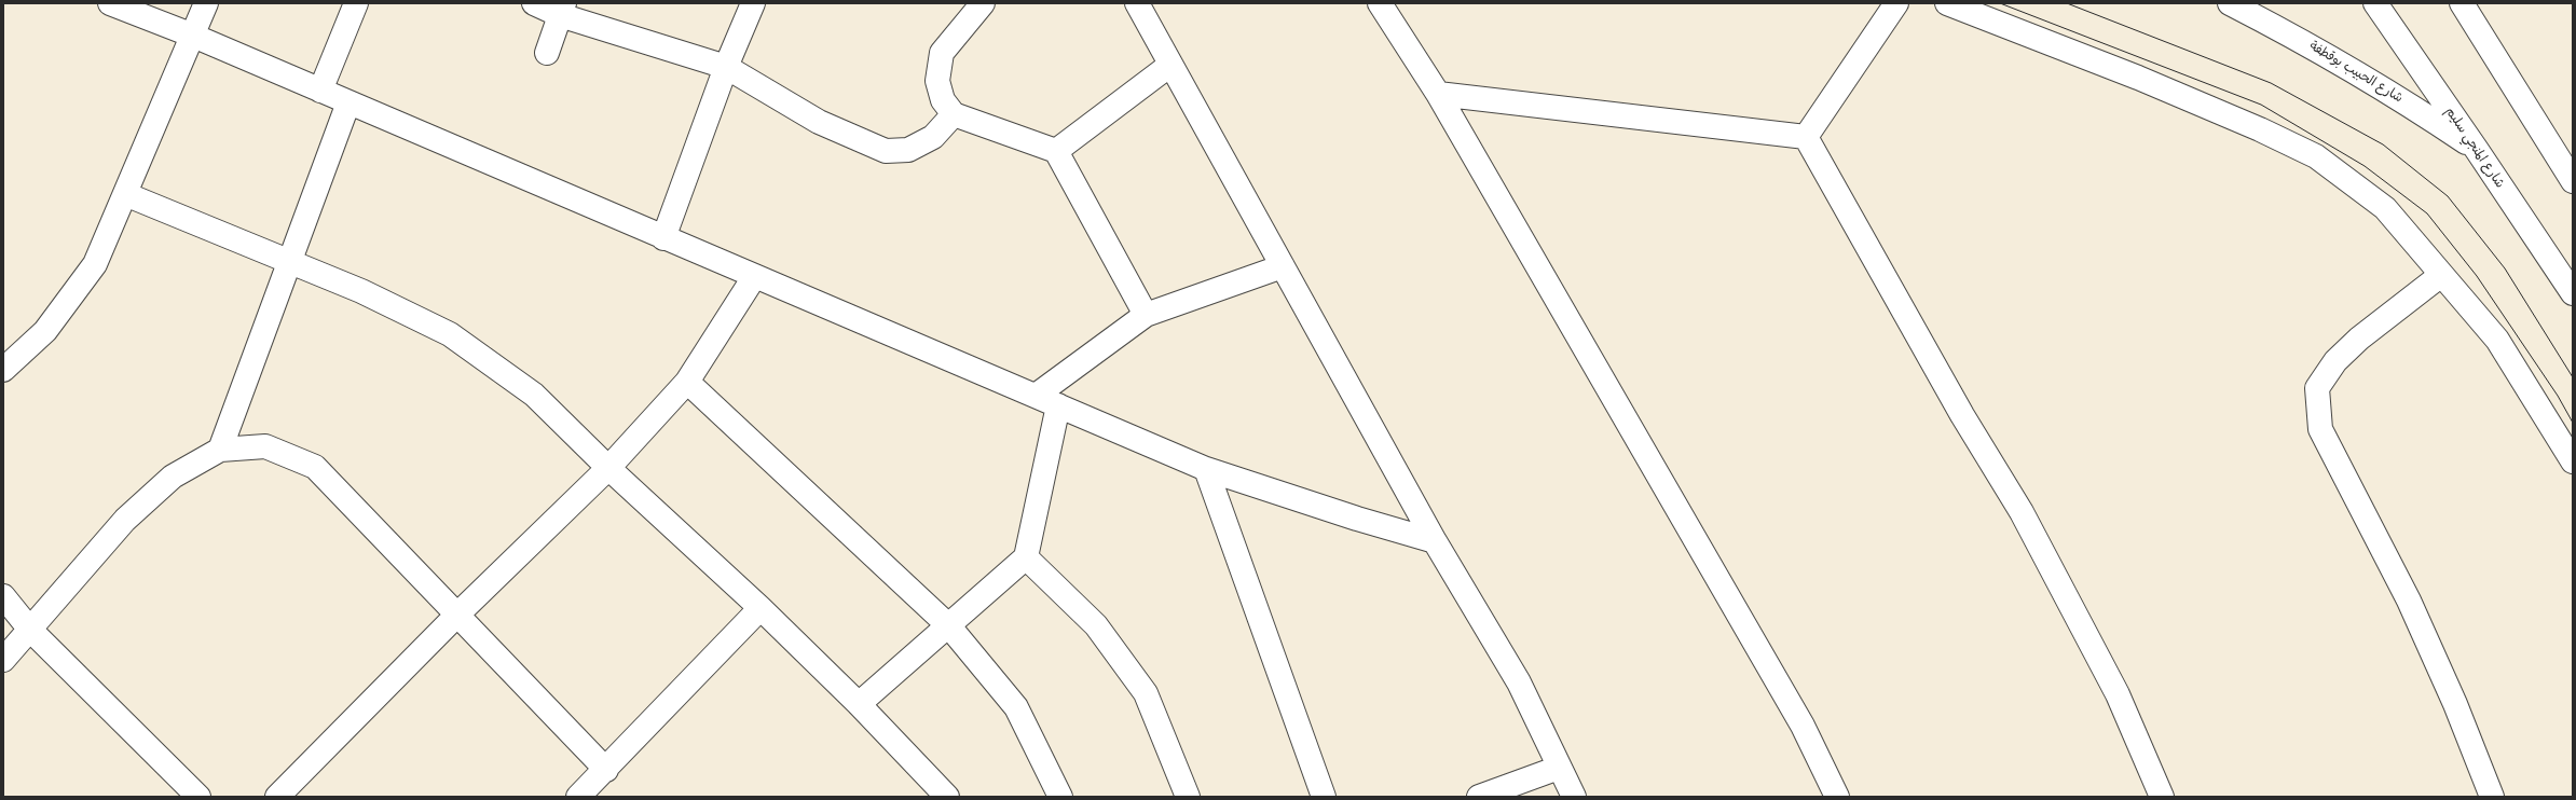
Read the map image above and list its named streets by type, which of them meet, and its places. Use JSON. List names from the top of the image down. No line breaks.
{"streets":{"street":["شارع الحبيب بوقطفة","شارع المنجي سليم"]},"crossings":[["شارع الحبيب بوقطفة","شارع المنجي سليم"]]}
